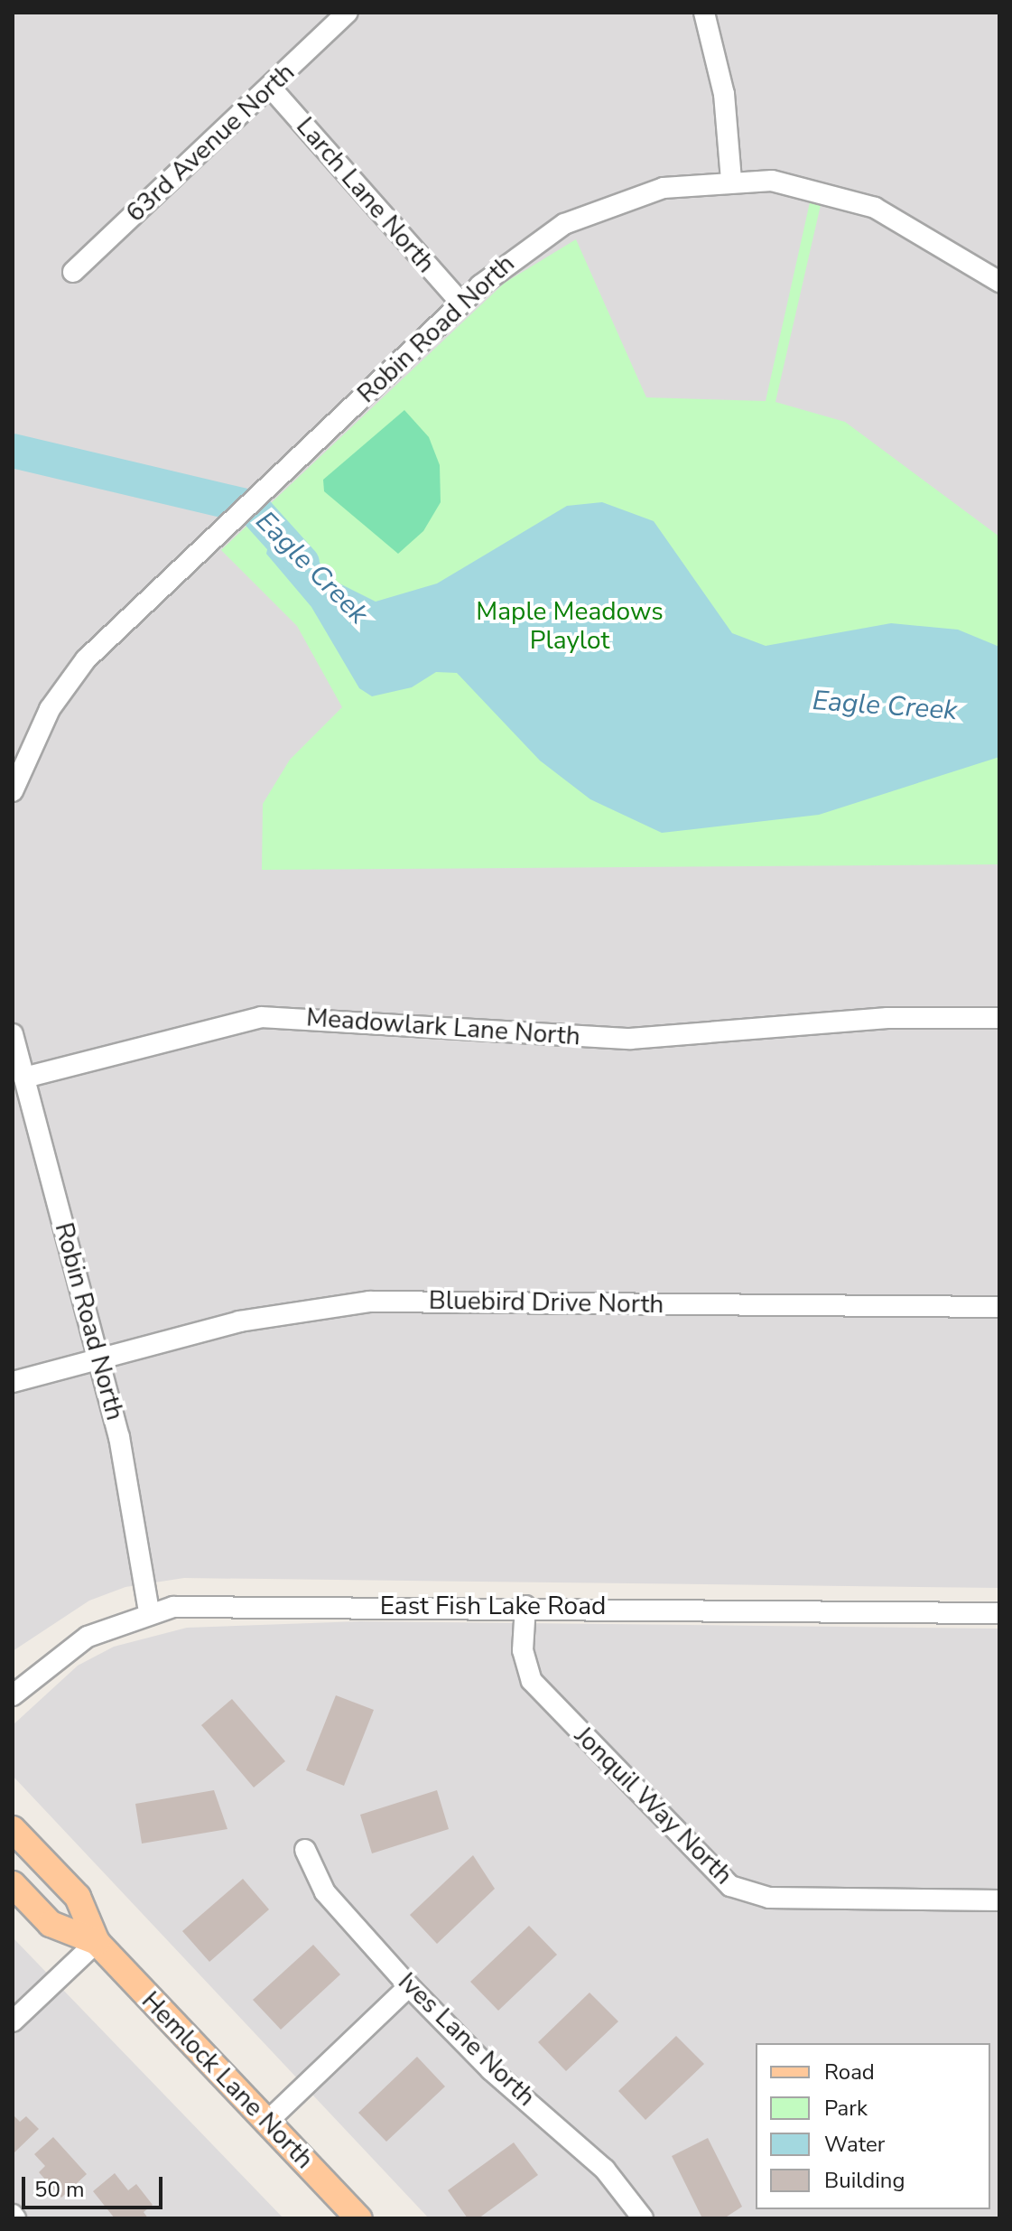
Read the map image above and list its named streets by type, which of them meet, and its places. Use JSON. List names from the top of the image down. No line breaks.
{"streets":{"main road":["Hemlock Lane North"],"street":["63rd Avenue North","Larch Lane North","Robin Road North","Meadowlark Lane North","Bluebird Drive North","East Fish Lake Road","Jonquil Way North","Ives Lane North"]},"crossings":[["63rd Avenue North","Larch Lane North"],["Larch Lane North","Robin Road North"],["Robin Road North","Meadowlark Lane North"],["Robin Road North","Bluebird Drive North"],["Robin Road North","East Fish Lake Road"],["East Fish Lake Road","Jonquil Way North"]],"water":["Eagle Creek"],"parks":["Maple Meadows Playlot"],"legend":["Road","Park","Water","Building"],"scale_bar":"50 m"}
